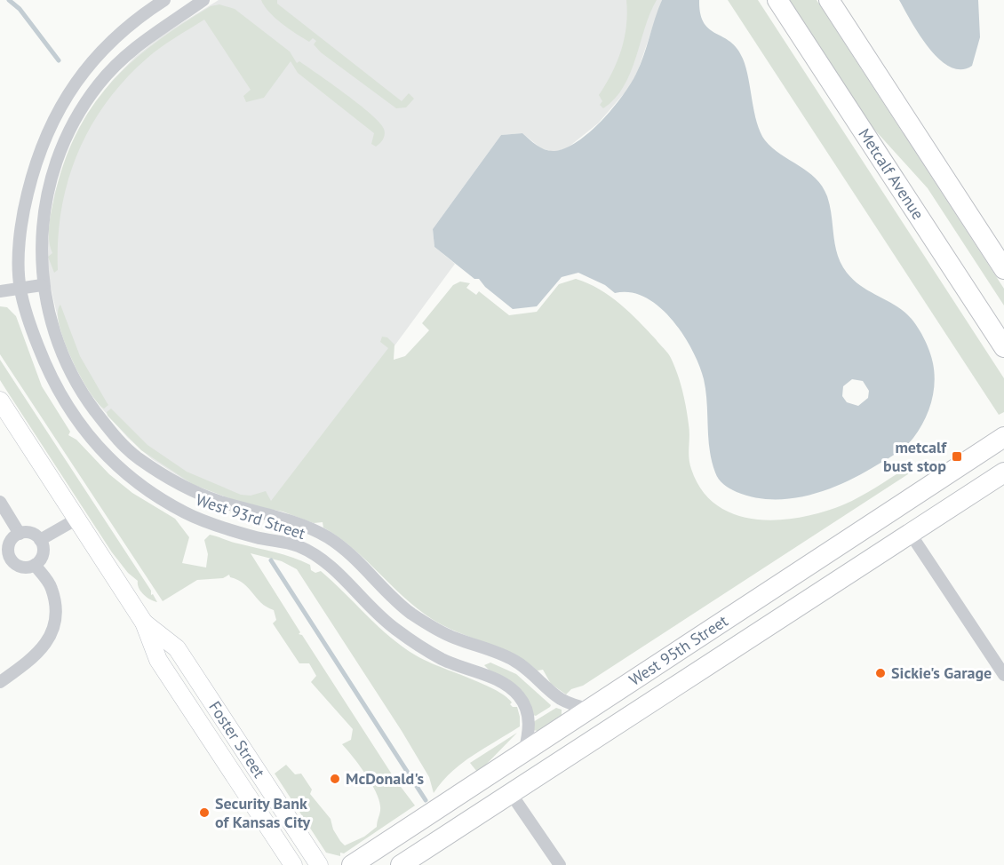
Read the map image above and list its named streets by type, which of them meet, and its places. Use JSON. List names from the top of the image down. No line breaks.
{"streets":{"main road":["Metcalf Avenue","West 95th Street"],"street":["West 93rd Street","Foster Street"]},"crossings":[["West 93rd Street","West 95th Street"]],"places":{"transit":["metcalf bust stop"],"other":["Sickie's Garage","McDonald's","Security Bank of Kansas City"]}}
